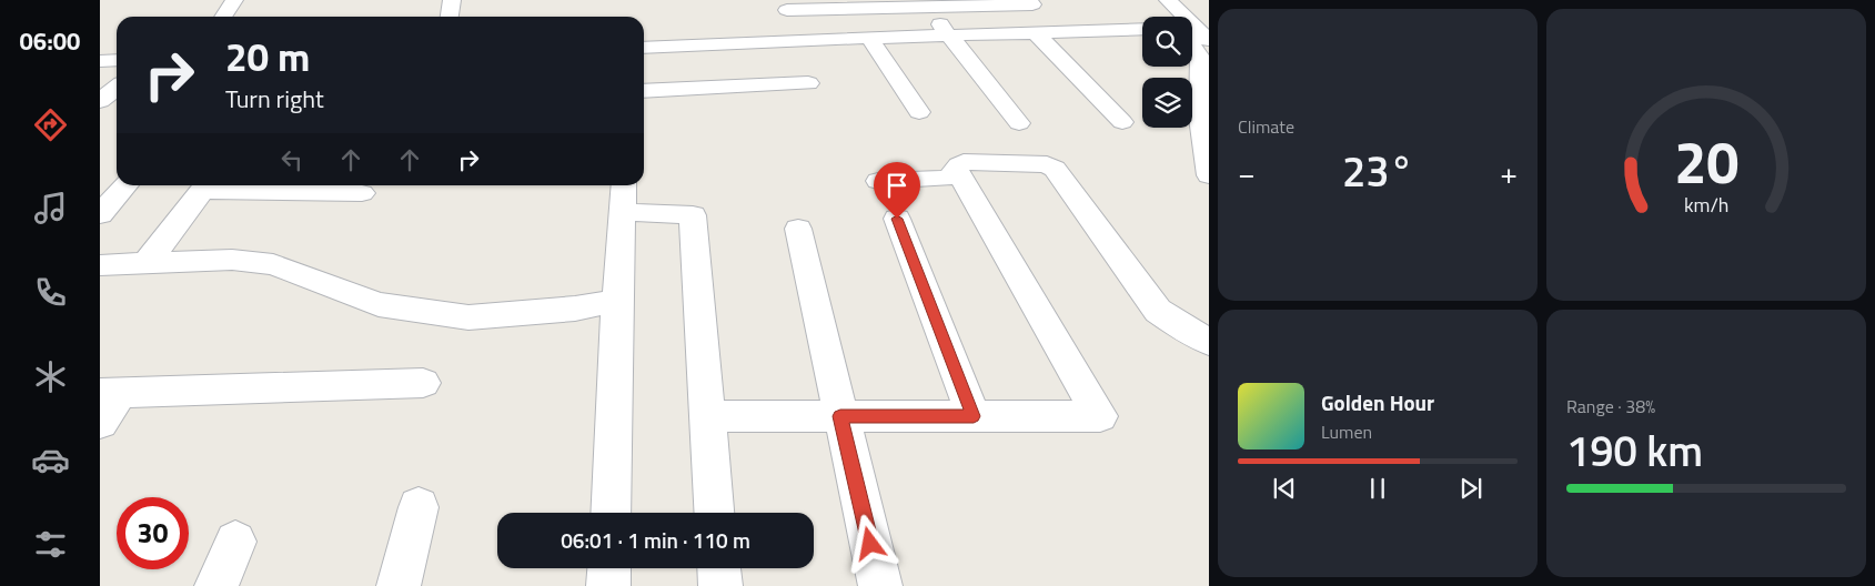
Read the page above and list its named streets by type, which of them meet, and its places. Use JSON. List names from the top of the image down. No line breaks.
{"page":{"tabs":"06:00","tile":["Climate",["Range · 38%","190 km"]],"turn":["20 m","Turn right"],"heat":["−","23°","+"],"song":["Golden Hour","Lumen"],"limit":"30","trip":"06:01 · 1 min · 110 m","gauge":["20","km/h"]}}
